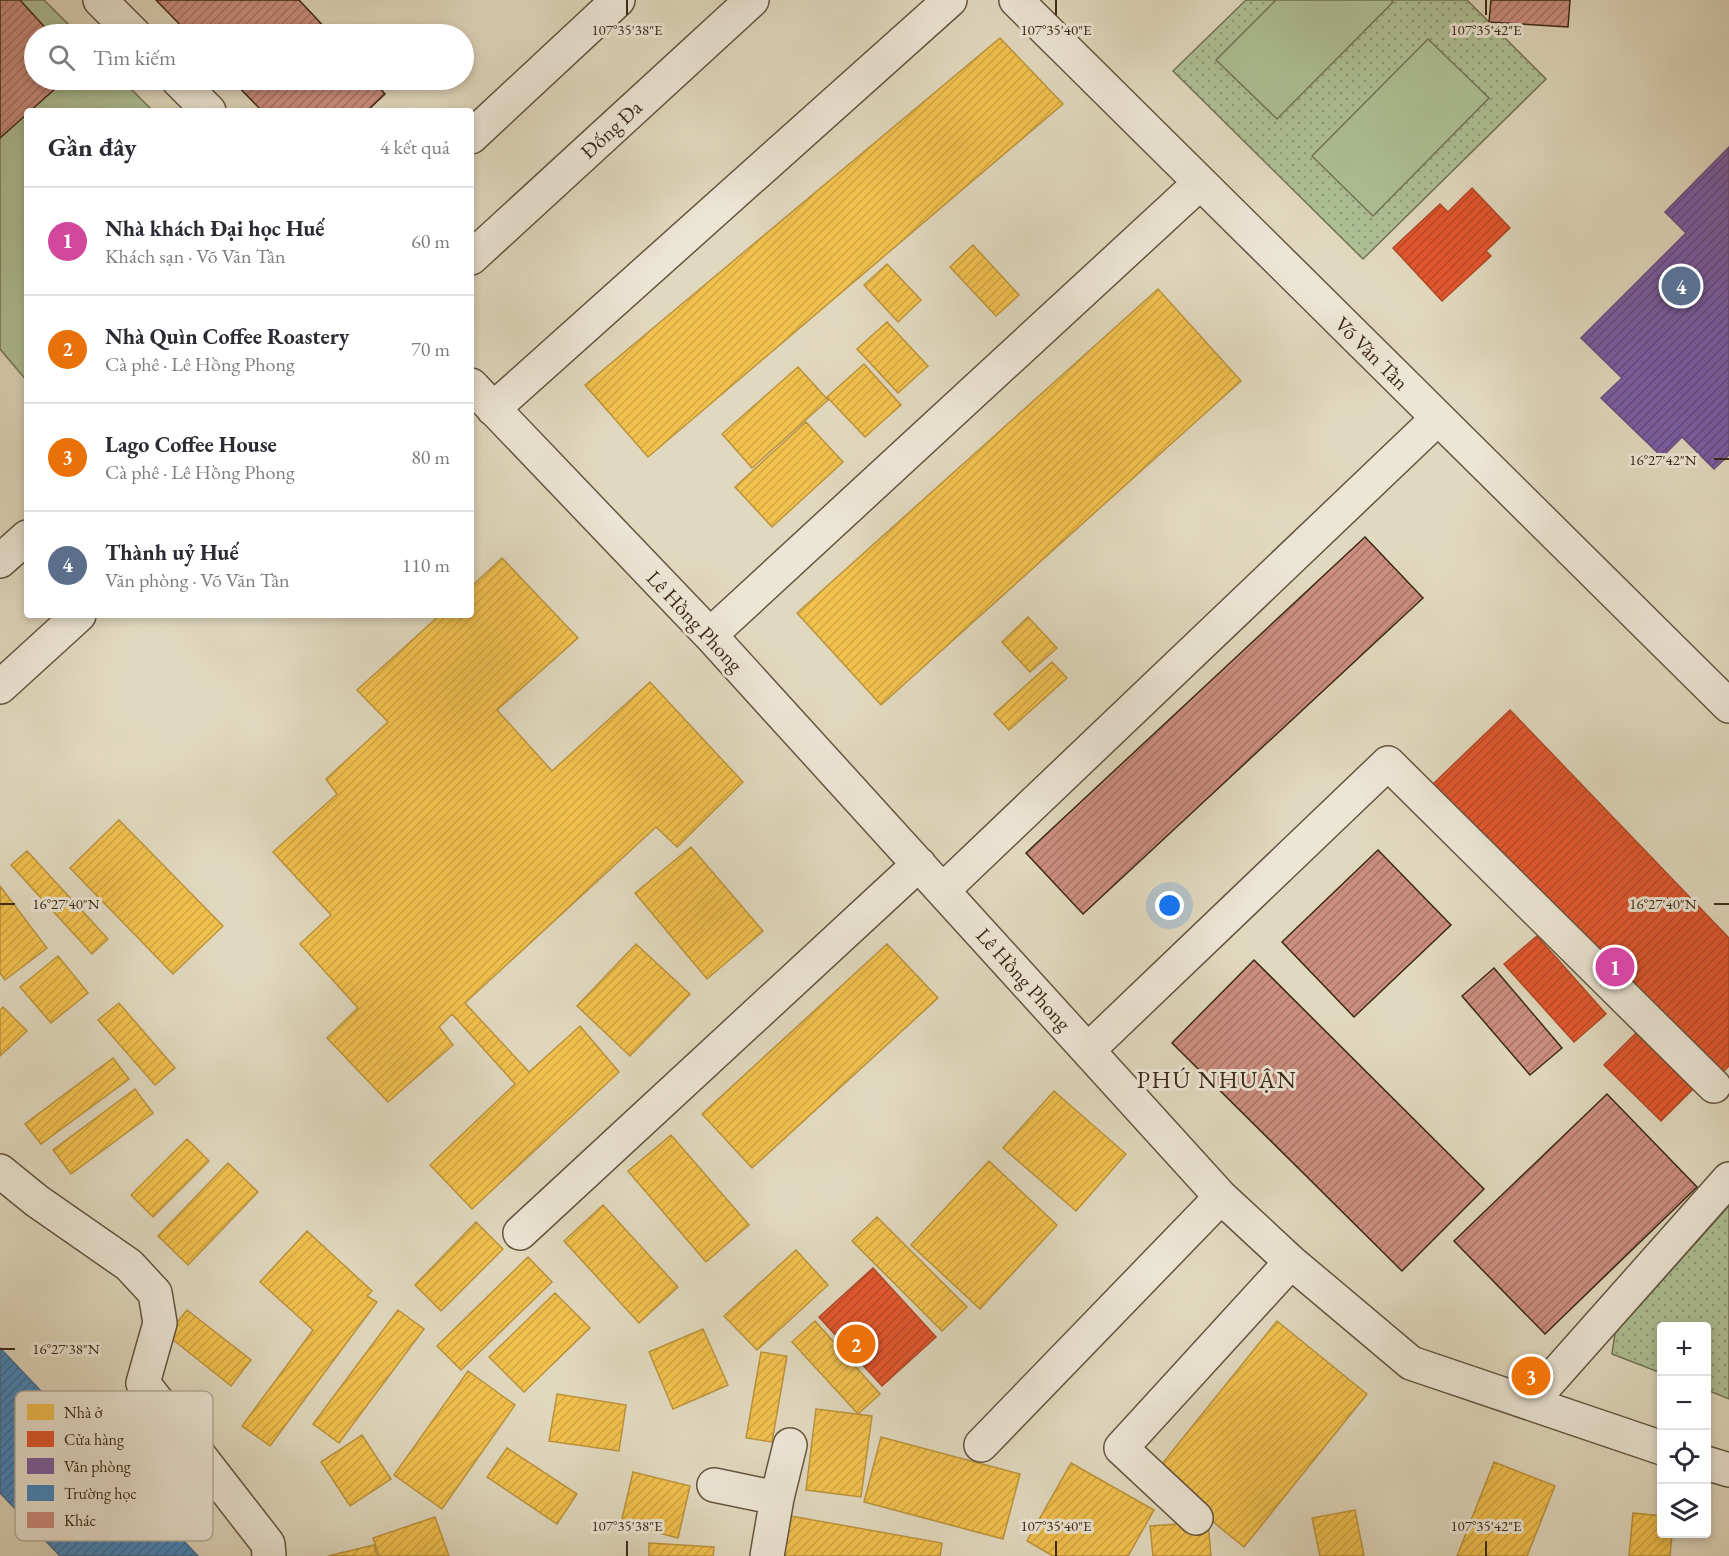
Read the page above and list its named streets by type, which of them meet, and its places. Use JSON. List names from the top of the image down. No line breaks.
{"streets":{"street":["Đống Đa","Võ Văn Tần","Lê Hồng Phong"]},"districts":["PHÚ NHUẬN"],"legend":["Nhà ở","Cửa hàng","Văn phòng","Trường học","Khác"],"page":{"search":"Tìm kiếm","heading":["Gần đây","4 kết quả"],"list":[{"mark":"1","name":"Nhà khách Đại học Huế","note":"Khách sạn · Võ Văn Tần","value":"60 m"},{"mark":"2","name":"Nhà Quìn Coffee Roastery","note":"Cà phê · Lê Hồng Phong","value":"70 m"},{"mark":"3","name":"Lago Coffee House","note":"Cà phê · Lê Hồng Phong","value":"80 m"},{"mark":"4","name":"Thành uỷ Huế","note":"Văn phòng · Võ Văn Tần","value":"110 m"}],"pins":["4","1","2","3"],"map_buttons":["+","−"]},"coordinates":["107°35'38\"E","107°35'40\"E","107°35'42\"E","16°27'42\"N","16°27'40\"N","16°27'38\"N"]}
